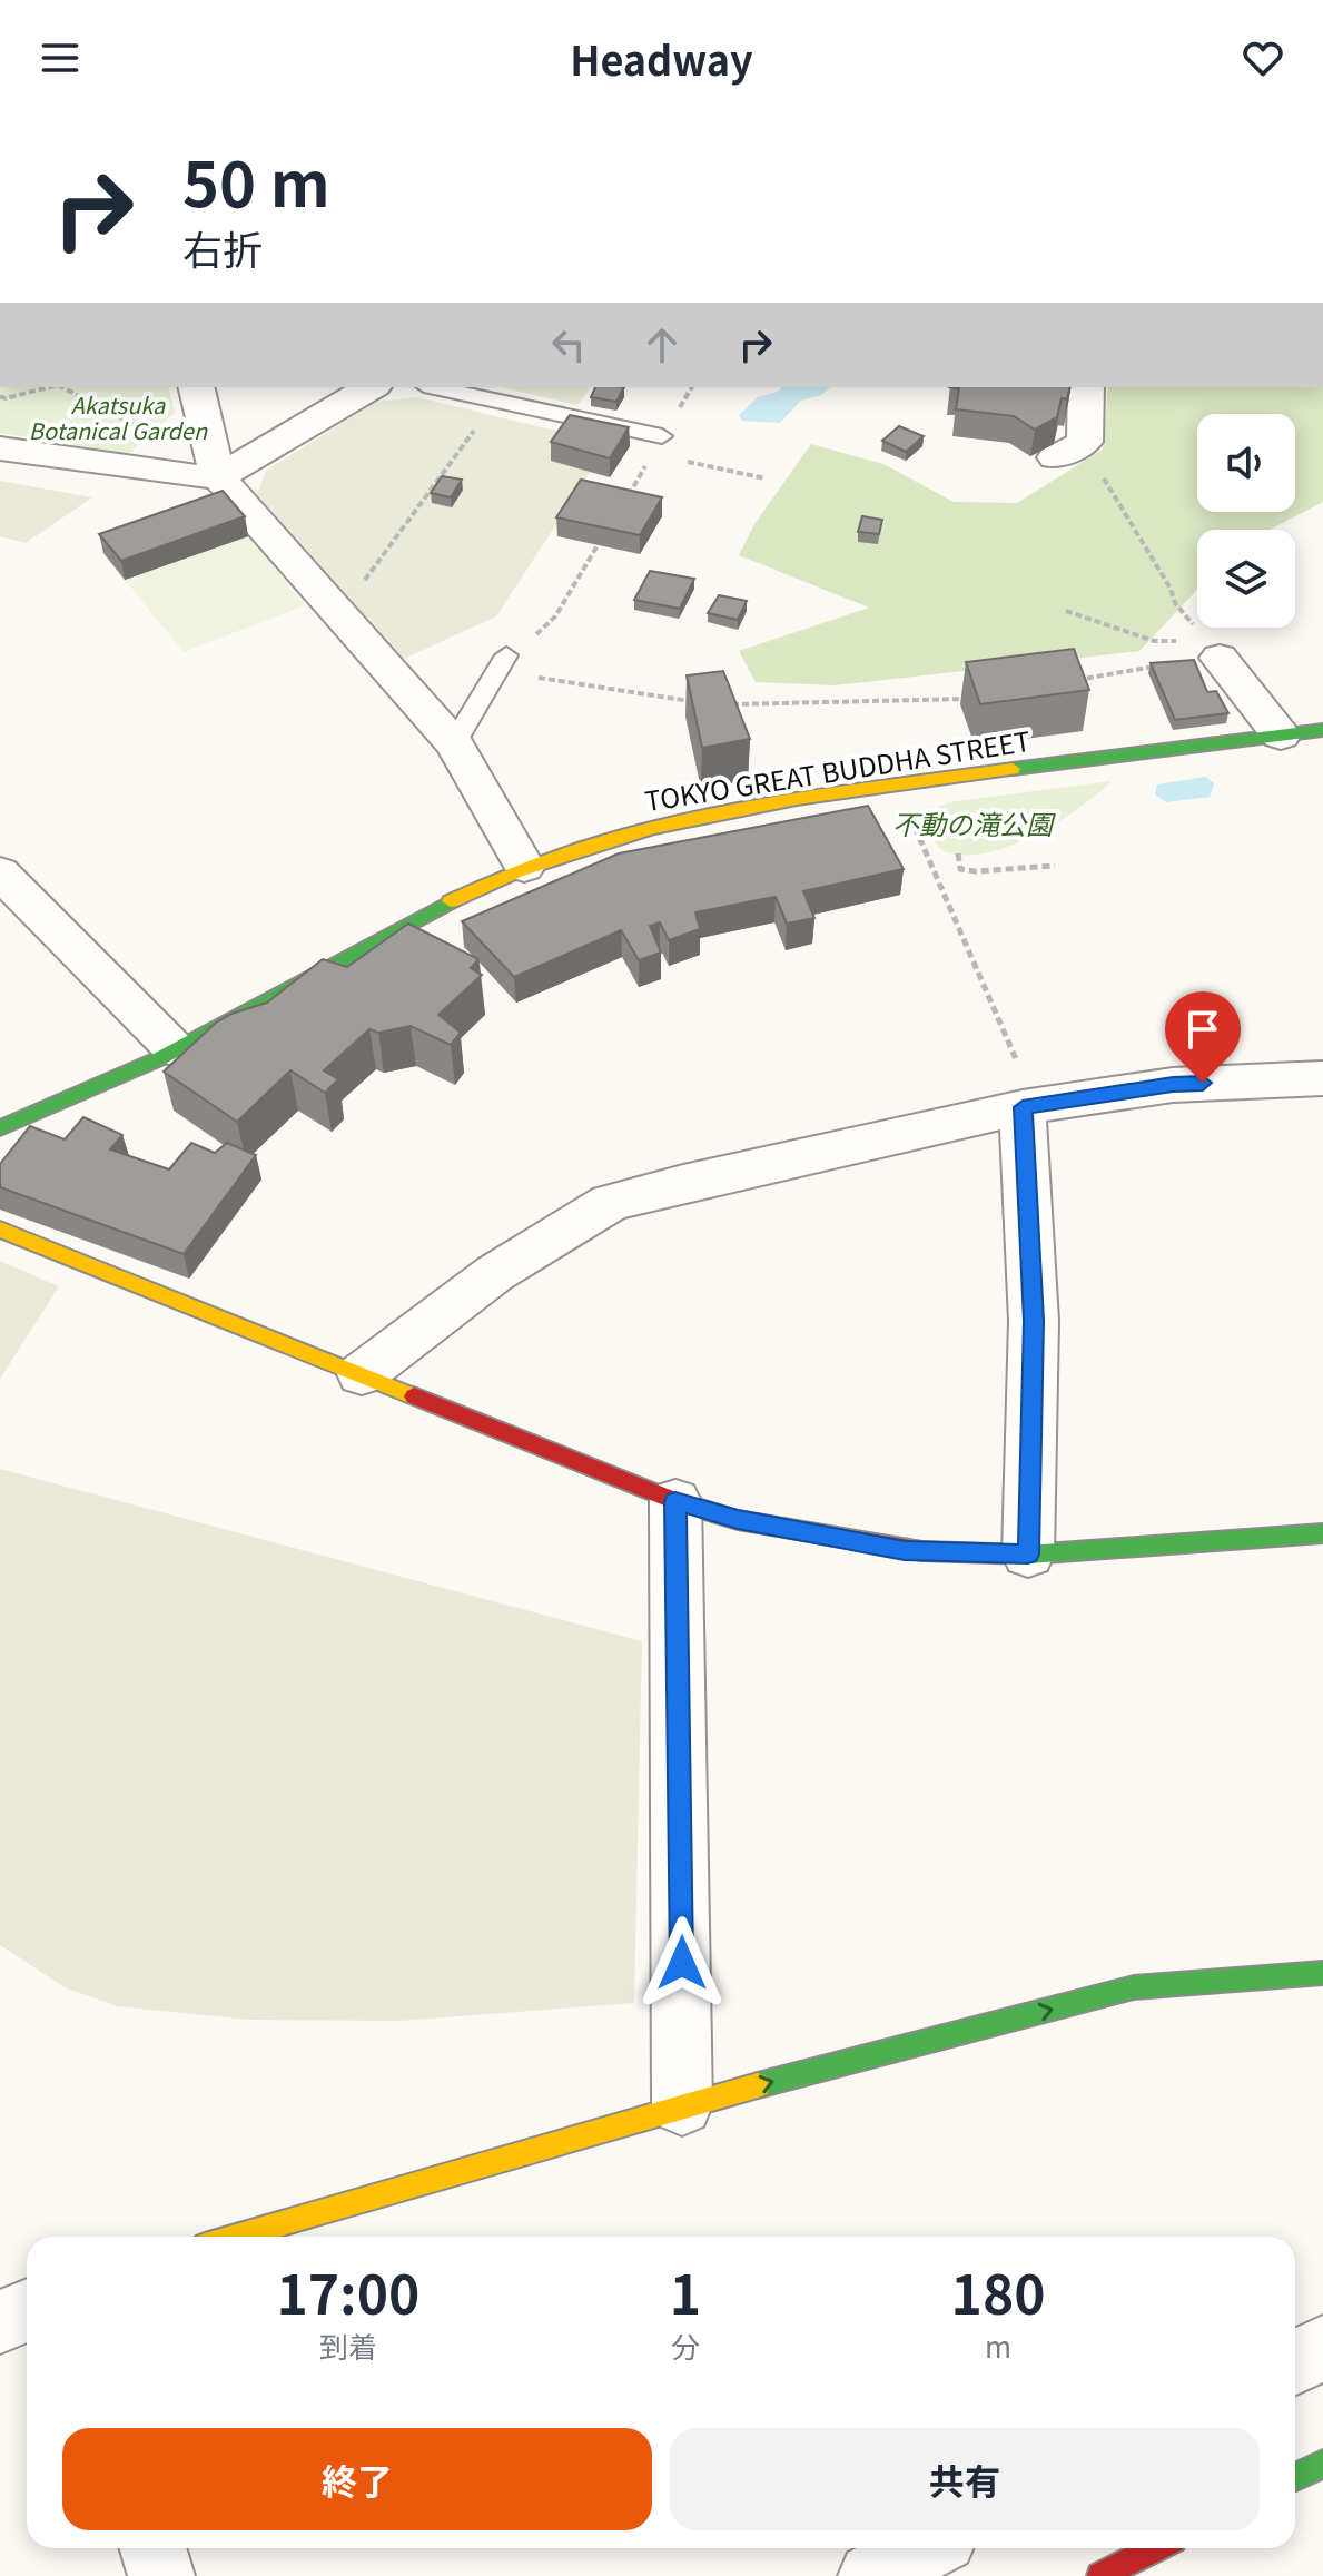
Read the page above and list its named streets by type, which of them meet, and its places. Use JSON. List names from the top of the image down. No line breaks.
{"streets":{"main road":["TOKYO GREAT BUDDHA STREET"]},"parks":["Akatsuka Botanical Garden","不動の滝公園"],"page":{"header":"Headway","turn":["50 m","右折"],"eta":["17:00","到着","1","分","180","m"],"buttons":["終了","共有"]}}
